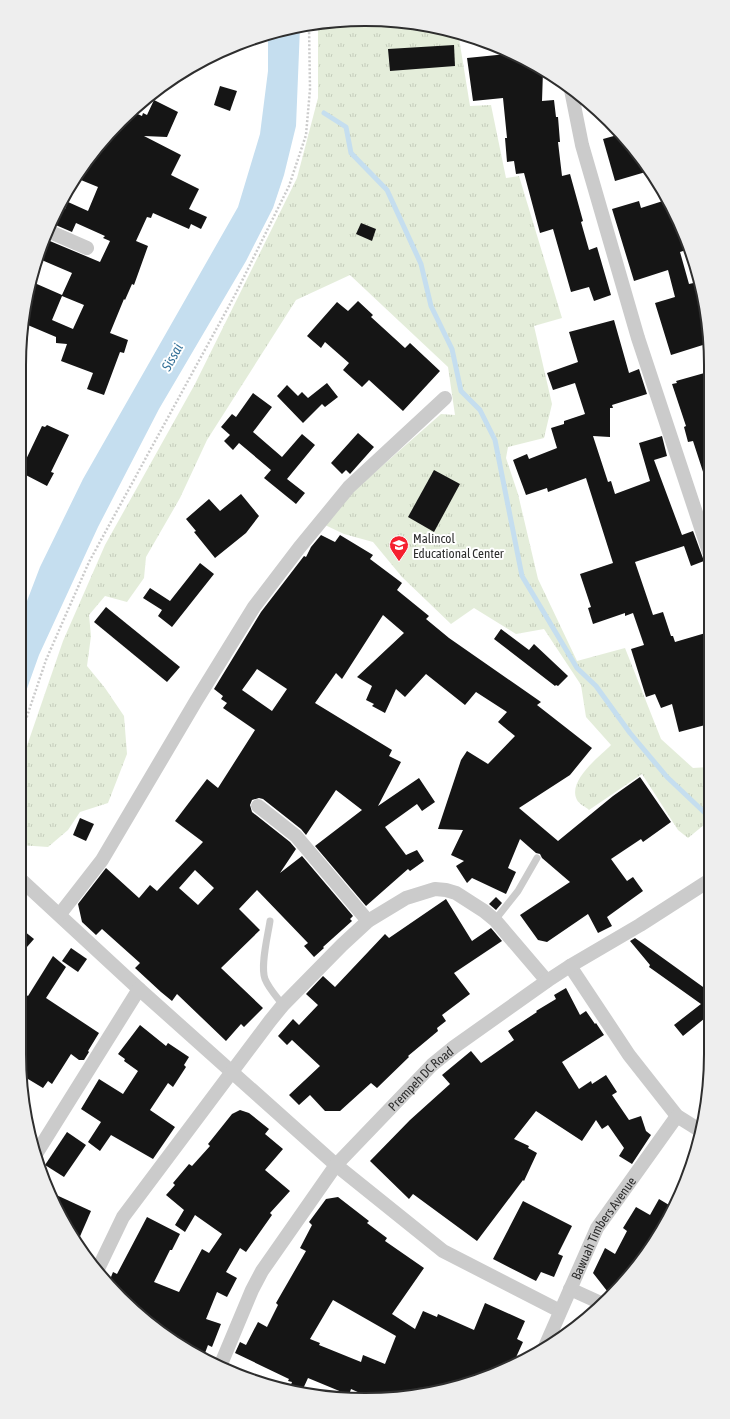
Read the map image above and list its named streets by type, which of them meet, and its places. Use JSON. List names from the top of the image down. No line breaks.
{"streets":{"street":["Prempeh DC Road","Bawuah Timbers Avenue"]},"water":["Sissai"],"places":{"school or university":["Malincol Educational Center"]}}
